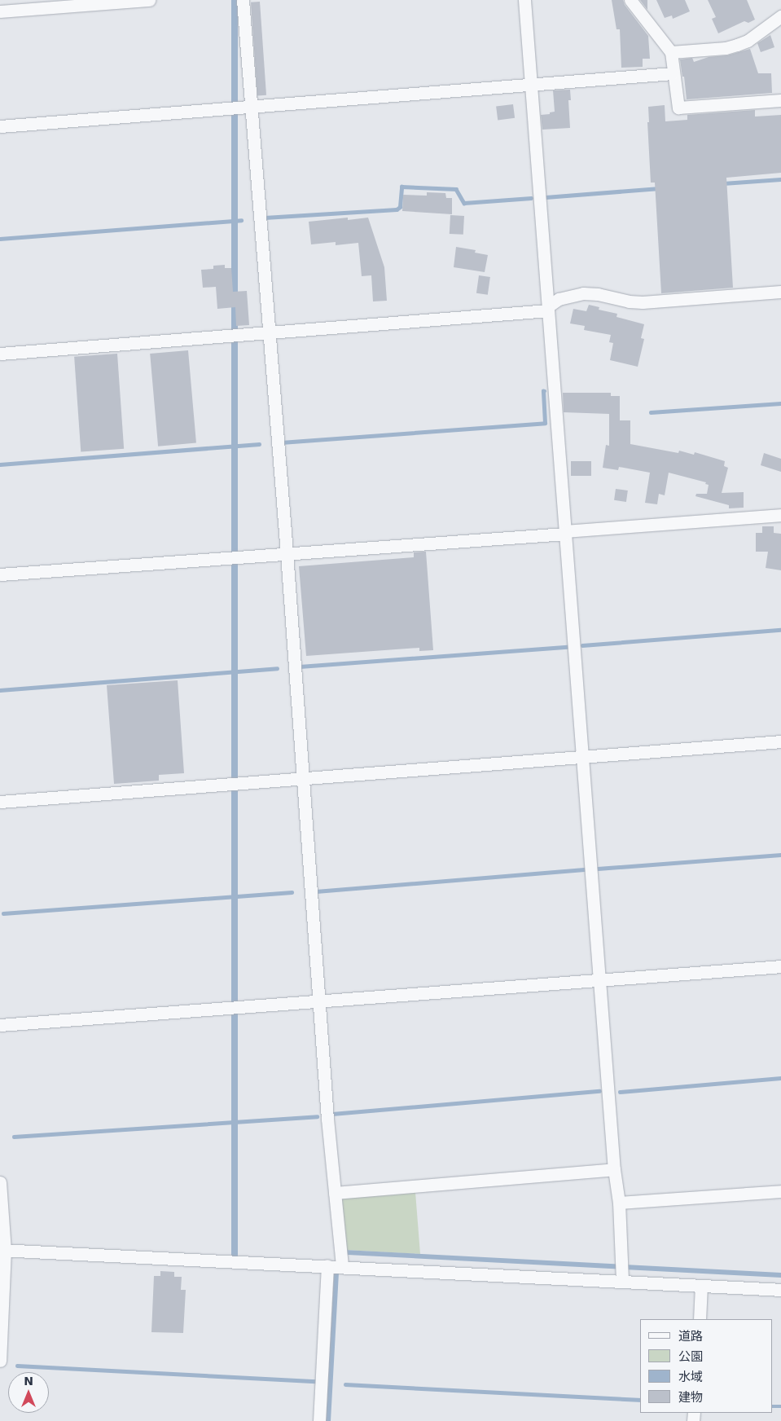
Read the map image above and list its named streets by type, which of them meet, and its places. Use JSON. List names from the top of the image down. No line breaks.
{"legend":["道路","公園","水域","建物"],"north":"top"}
